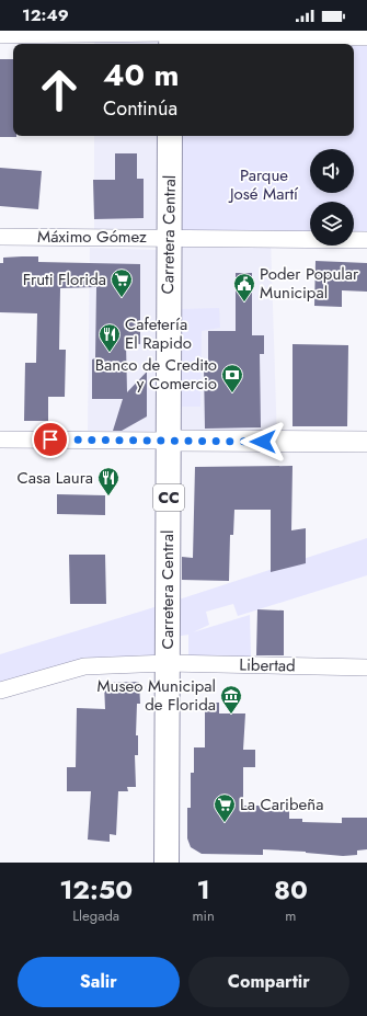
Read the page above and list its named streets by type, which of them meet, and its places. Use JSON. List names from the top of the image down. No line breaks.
{"streets":{"highway":["Carretera Central","CC"],"street":["Máximo Gómez","Libertad"]},"crossings":[["Carretera Central","Máximo Gómez"],["Carretera Central","Libertad"]],"parks":["Parque José Martí"],"places":{"supermarket":["Fruti Florida","La Caribeña"],"public building":["Poder Popular Municipal"],"restaurant":["Cafetería El Rapido","Casa Laura"],"bank":["Banco de Credito y Comercio"],"museum":["Museo Municipal de Florida"]},"page":{"status":"12:49","turn":["40 m","Continúa"],"eta":["12:50","Llegada","1","min","80","m"],"buttons":["Salir","Compartir"]}}
